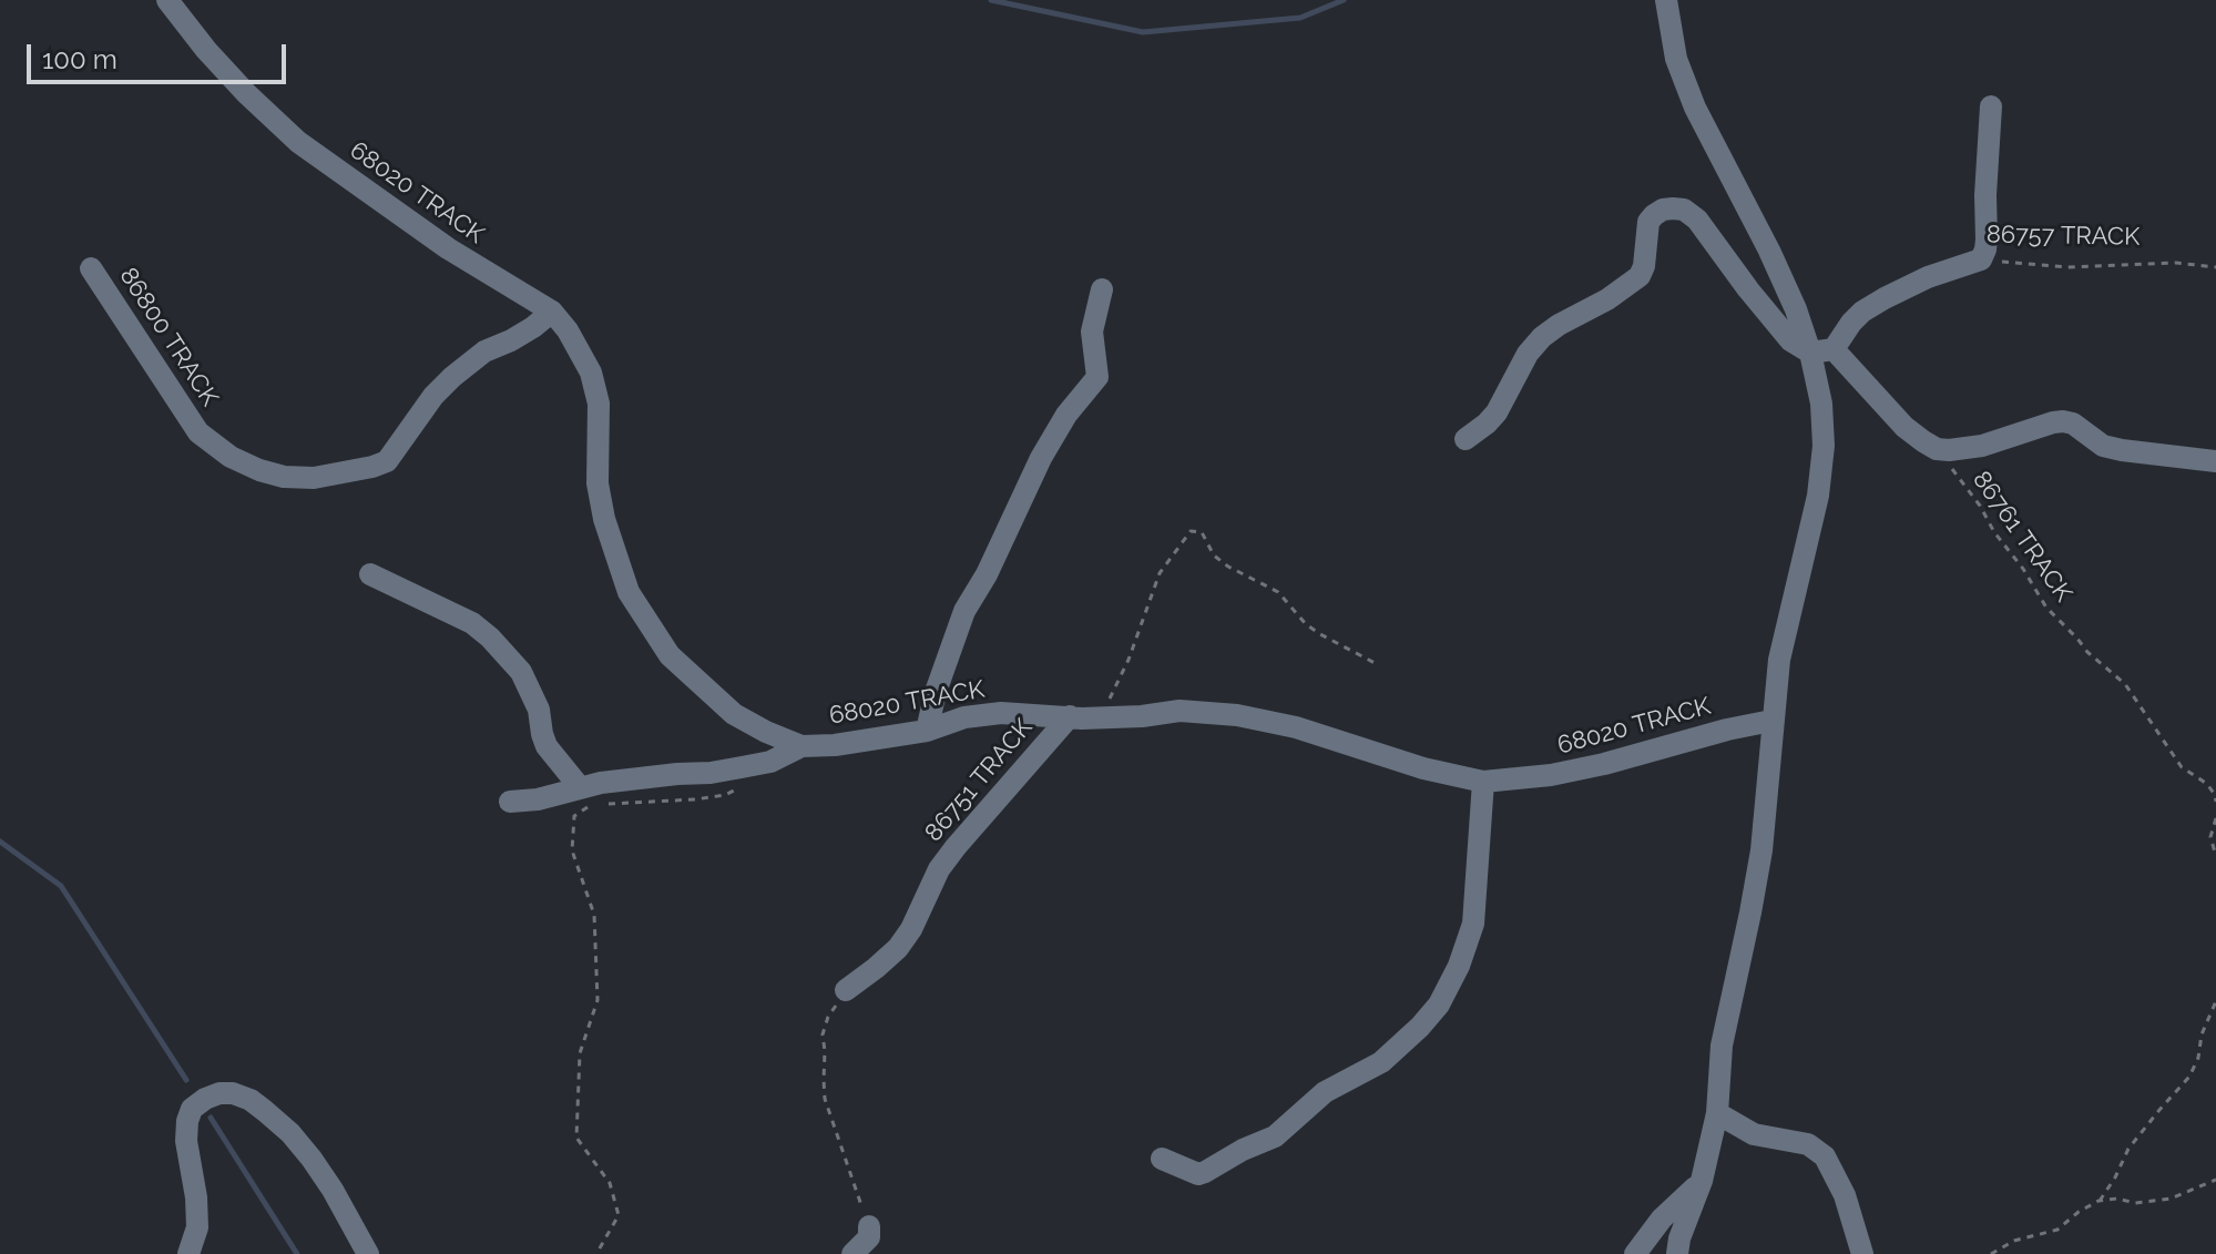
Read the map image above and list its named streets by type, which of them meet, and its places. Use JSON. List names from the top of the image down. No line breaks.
{"streets":{"street":["68020 TRACK","86757 TRACK","86800 TRACK","86751 TRACK"],"path":["86761 TRACK"]},"crossings":[["68020 TRACK","86800 TRACK"],["68020 TRACK","86751 TRACK"]],"scale_bar":"100 m"}
